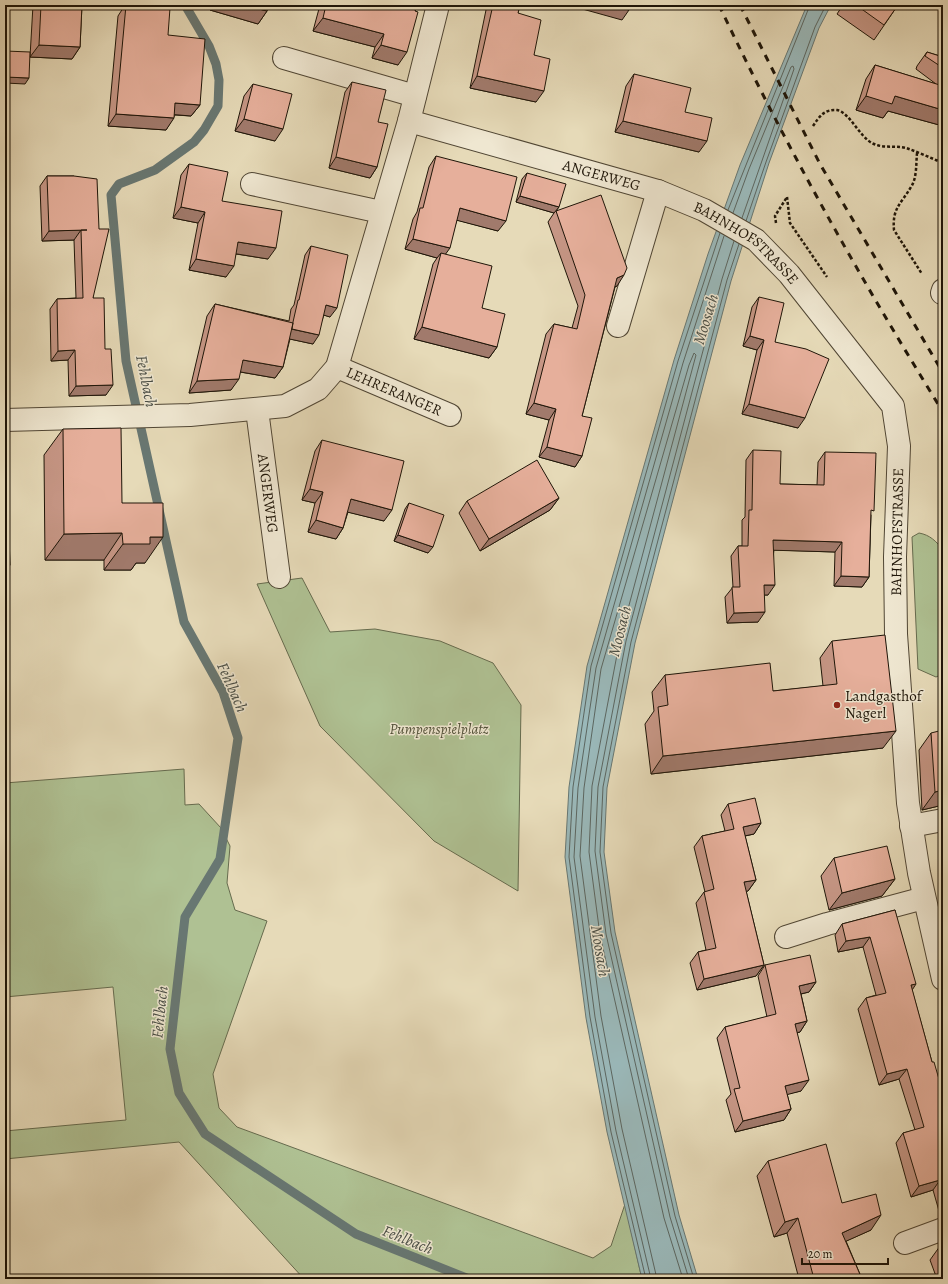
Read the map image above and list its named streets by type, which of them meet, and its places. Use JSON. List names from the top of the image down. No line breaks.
{"streets":{"street":["ANGERWEG","BAHNHOFSTRASSE","LEHRERANGER"]},"crossings":[["ANGERWEG","BAHNHOFSTRASSE"]],"water":["Moosach","Fehlbach"],"parks":["Pumpenspielplatz"],"places":["Landgasthof Nagerl"],"scale_bar":"20 m"}
